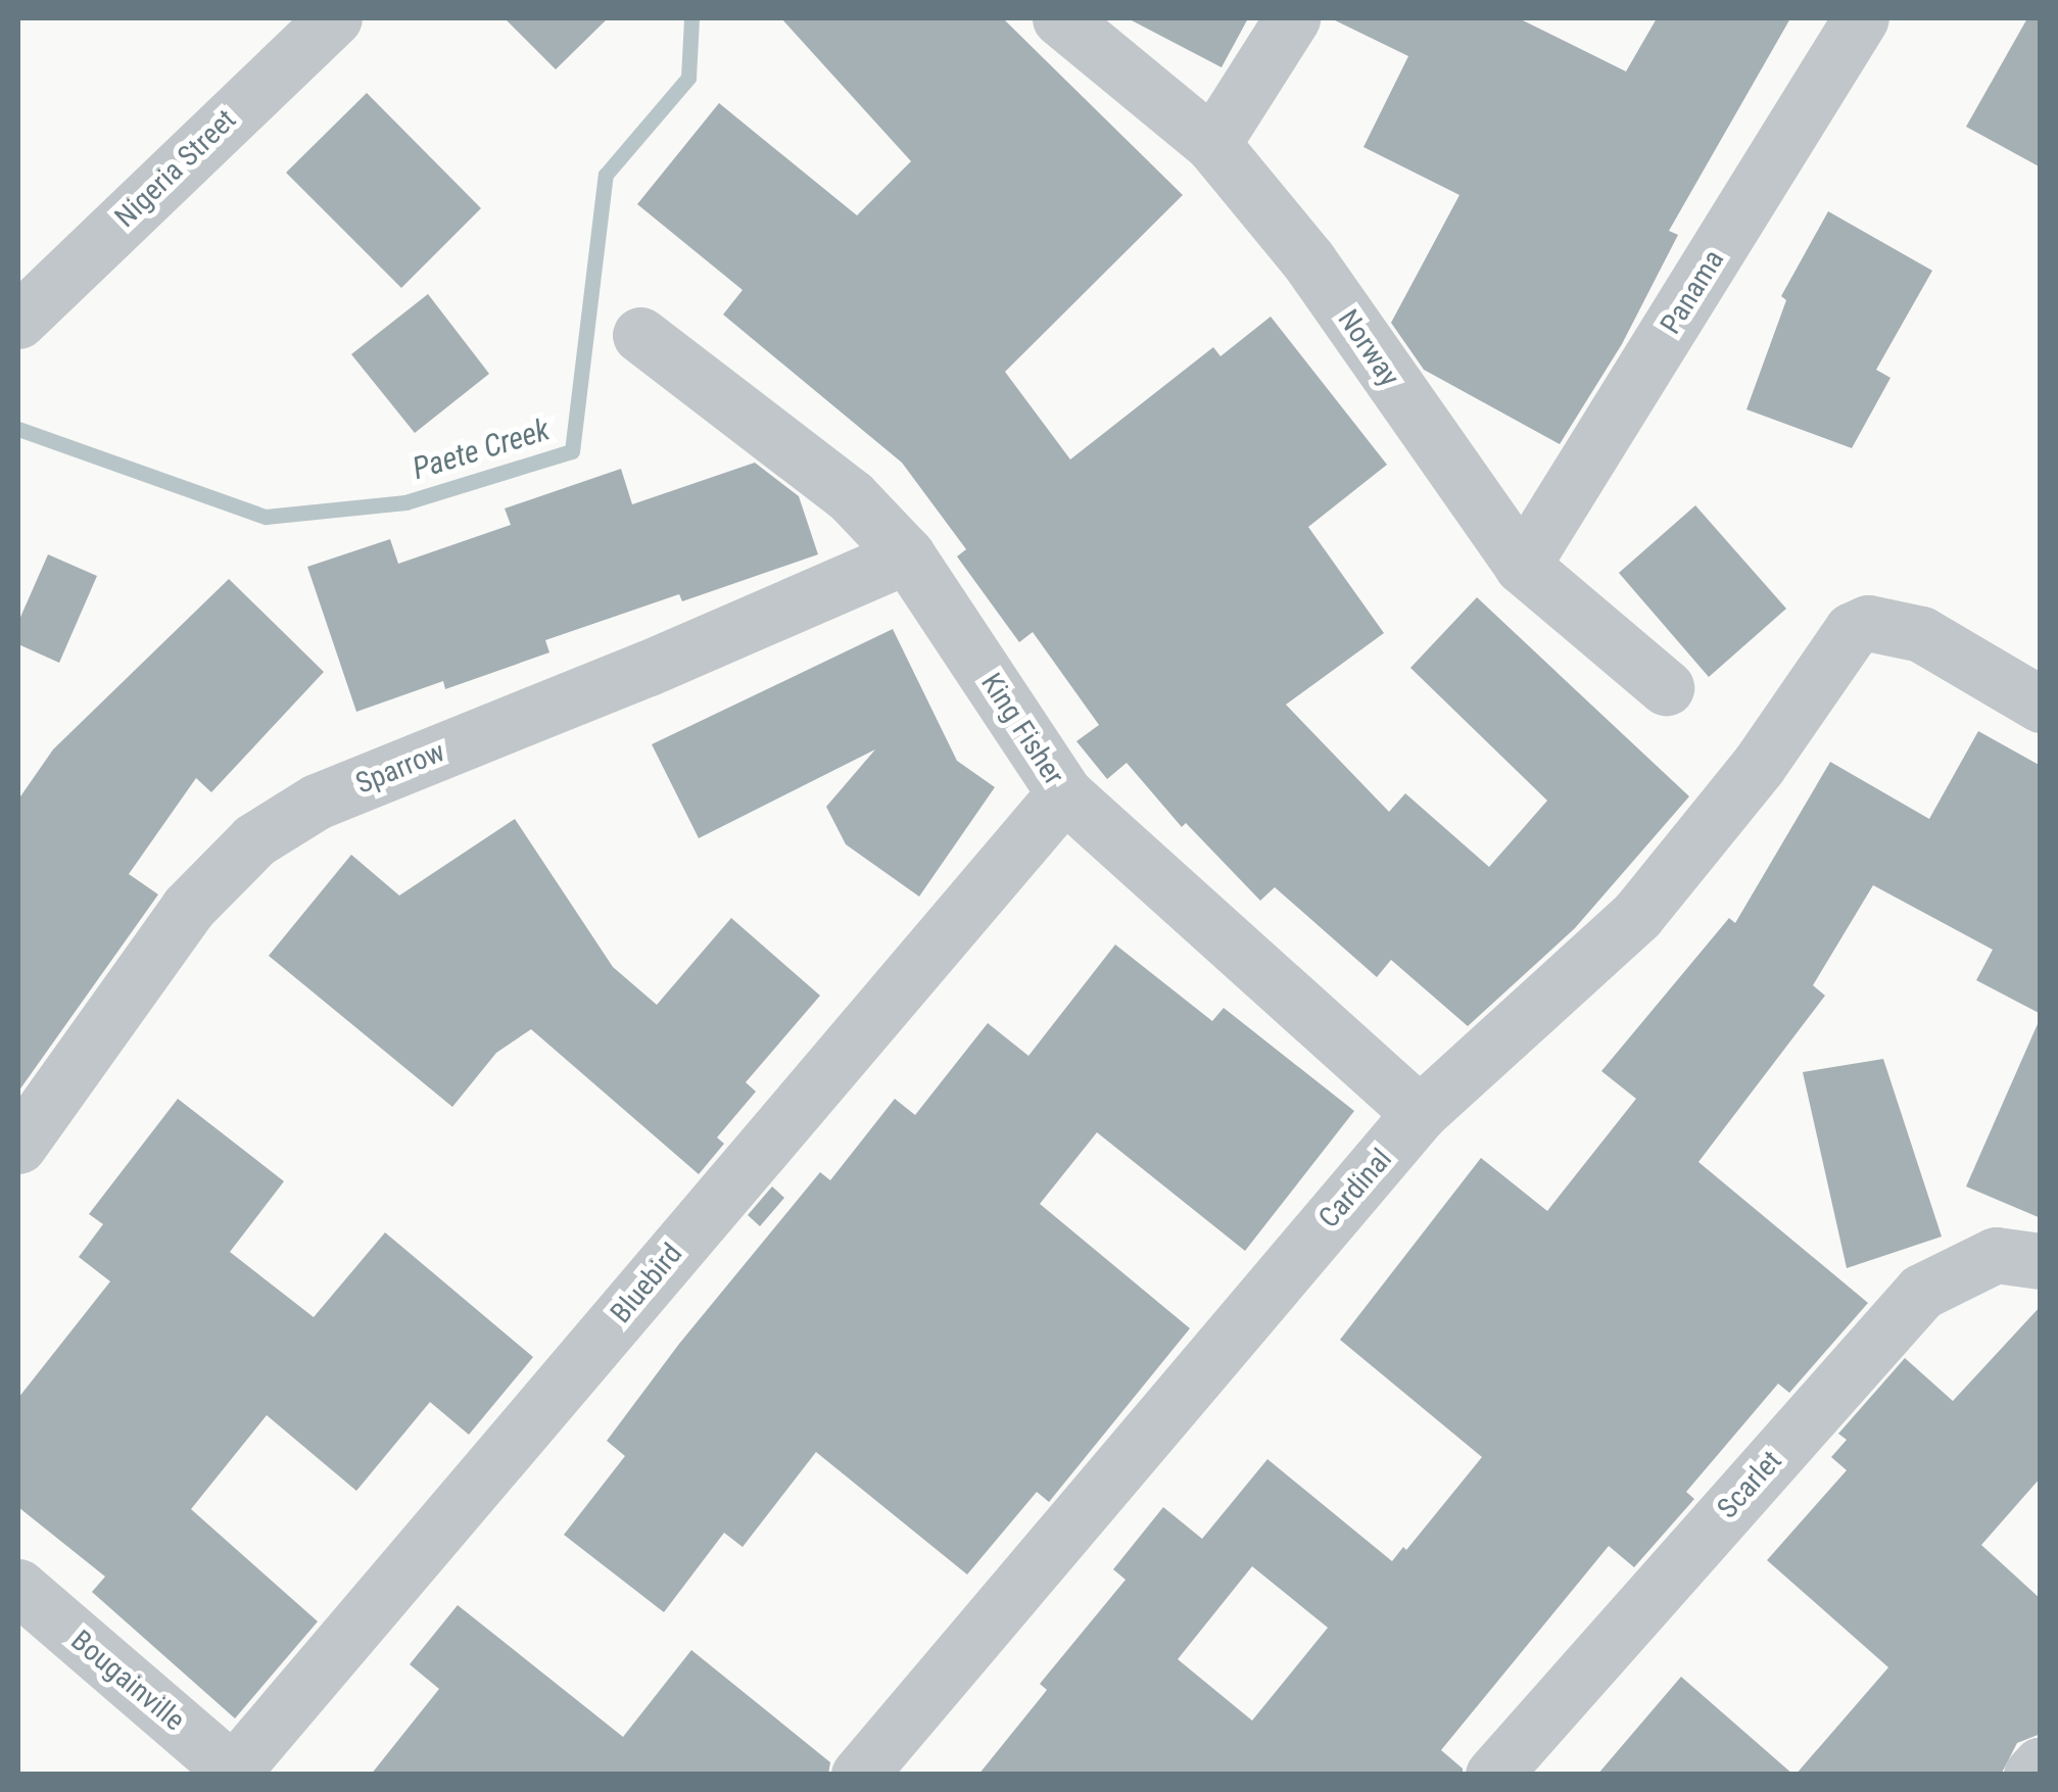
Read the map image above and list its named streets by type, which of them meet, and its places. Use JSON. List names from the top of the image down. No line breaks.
{"streets":{"street":["Nigeria Street","Panama","Norway","King Fisher","Sparrow","Cardinal","Bluebird","Scarlet","Bougainville"]},"crossings":[["Panama","Norway"],["King Fisher","Sparrow"],["King Fisher","Cardinal"],["King Fisher","Bluebird"],["Bluebird","Bougainville"]],"water":["Paete Creek"]}
